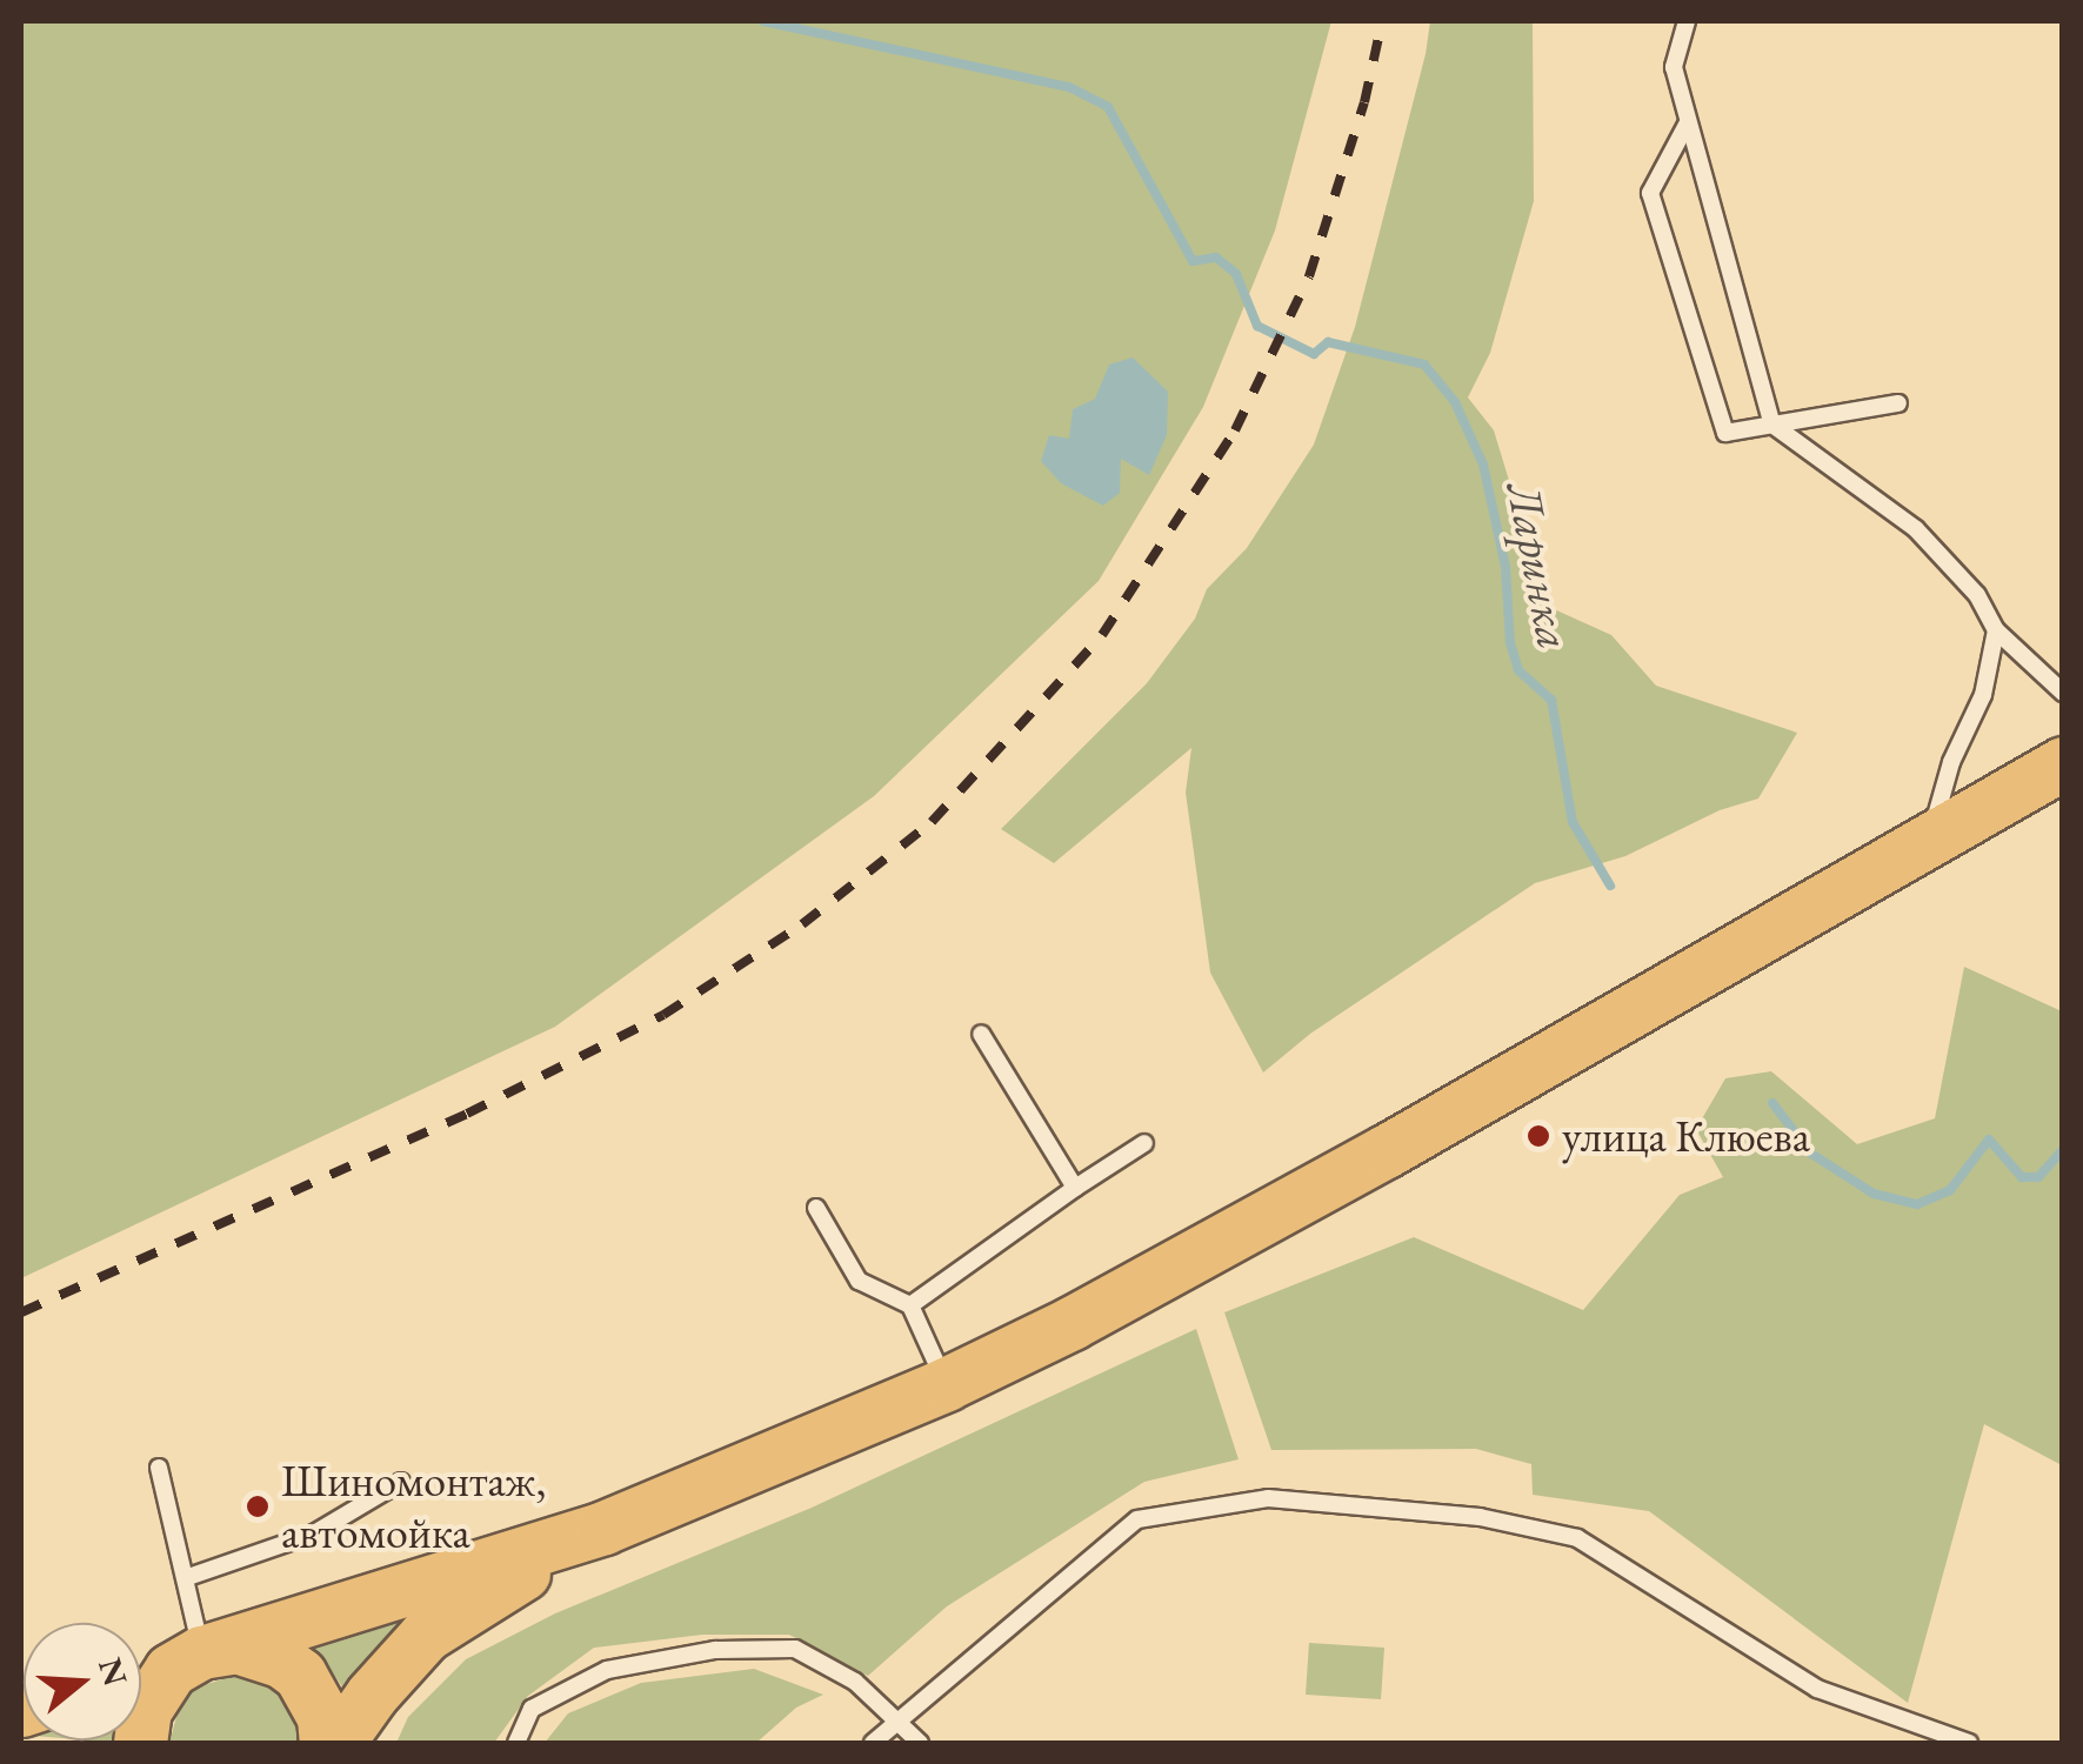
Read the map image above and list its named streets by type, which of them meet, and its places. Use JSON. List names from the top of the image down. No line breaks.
{"water":["Ларинка"],"places":["улица Клюева","Шиномонтаж, автомойка"],"north":"right"}
